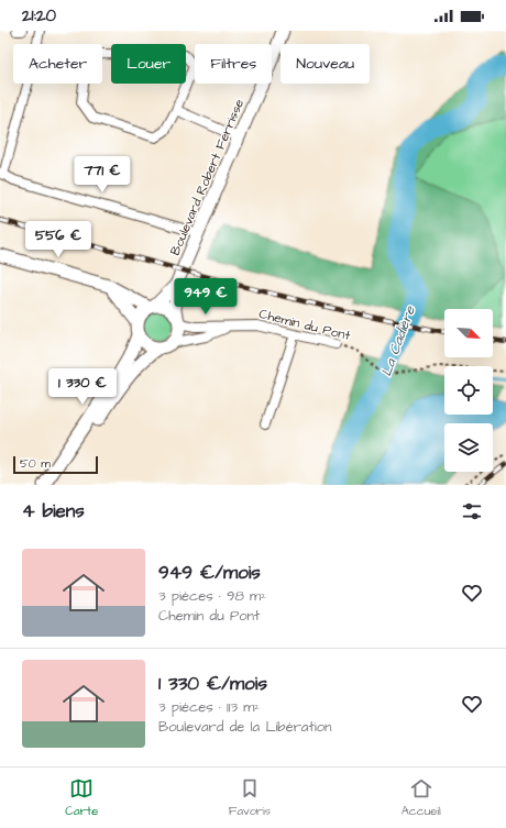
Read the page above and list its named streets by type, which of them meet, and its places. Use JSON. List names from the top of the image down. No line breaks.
{"streets":{"street":["Boulevard Robert Ferrisse","Chemin du Pont"]},"crossings":[["Boulevard Robert Ferrisse","Chemin du Pont"]],"water":["La Cadière"],"scale_bar":"50 m","north":"bottom right","page":{"status":"21:20","chip":["Acheter","Louer","Filtres","Nouveau"],"price":["771 €","556 €","949 €","1 330 €"],"scale":"50 m","heading":"4 biens","list":[{"name":"949 €/mois","note":"3 pièces · 98 m² · Chemin du Pont"},{"name":"1 330 €/mois","note":"3 pièces · 113 m² · Boulevard de la Libération"}],"tabs":["Carte","Favoris","Accueil"]}}
